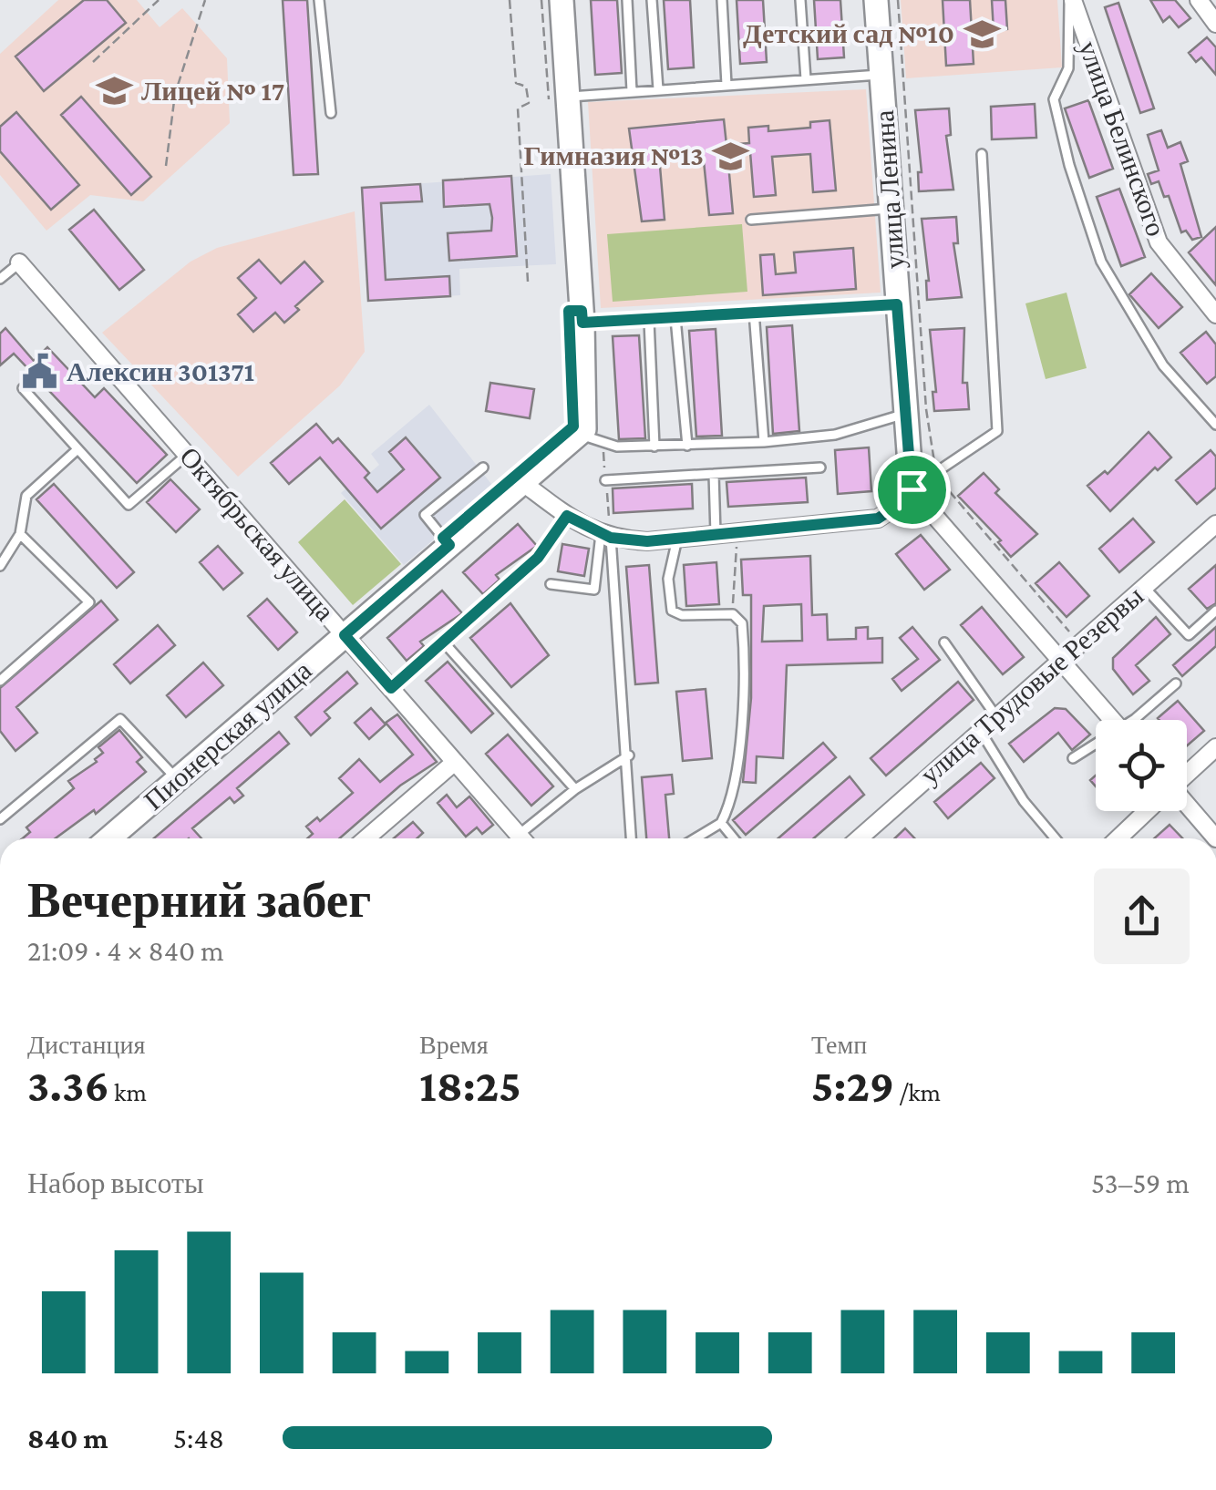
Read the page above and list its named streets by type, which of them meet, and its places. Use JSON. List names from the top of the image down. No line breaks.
{"streets":{"street":["улица Белинского","улица Ленина","Октябрьская улица","улица Трудовые Резервы","Пионерская улица"]},"crossings":[["Октябрьская улица","Пионерская улица"]],"places":{"school or university":["Детский сад №10","Лицей № 17","Гимназия №13"],"public building":["Алексин 301371"]},"page":{"heading":["Вечерний забег","21:09 · 4 × 840 m"],"stats":[["Дистанция","3.36 km"],["Время","18:25"],["Темп","5:29 /km"]],"chart":["Набор высоты","53–59 m"],"list":[{"name":"840 m","note":"5:48"}]}}
